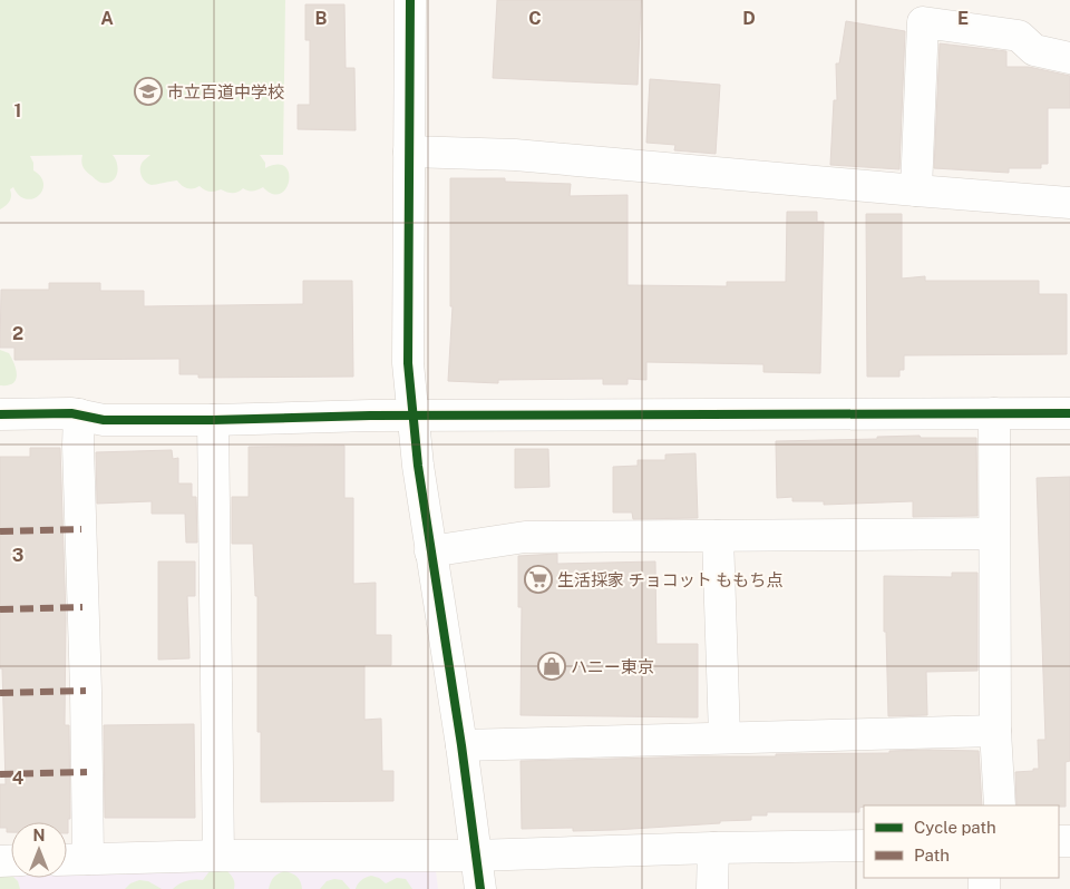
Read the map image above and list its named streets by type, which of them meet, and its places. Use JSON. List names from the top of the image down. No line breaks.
{"places":{"school or university":["市立百道中学校"],"supermarket":["生活採家 チョコット ももち点"],"shop":["ハニー東京"]},"legend":["Cycle path","Path"],"north":"top","grid":{"columns":["A","B","C","D","E"],"rows":["1","2","3","4"]}}
